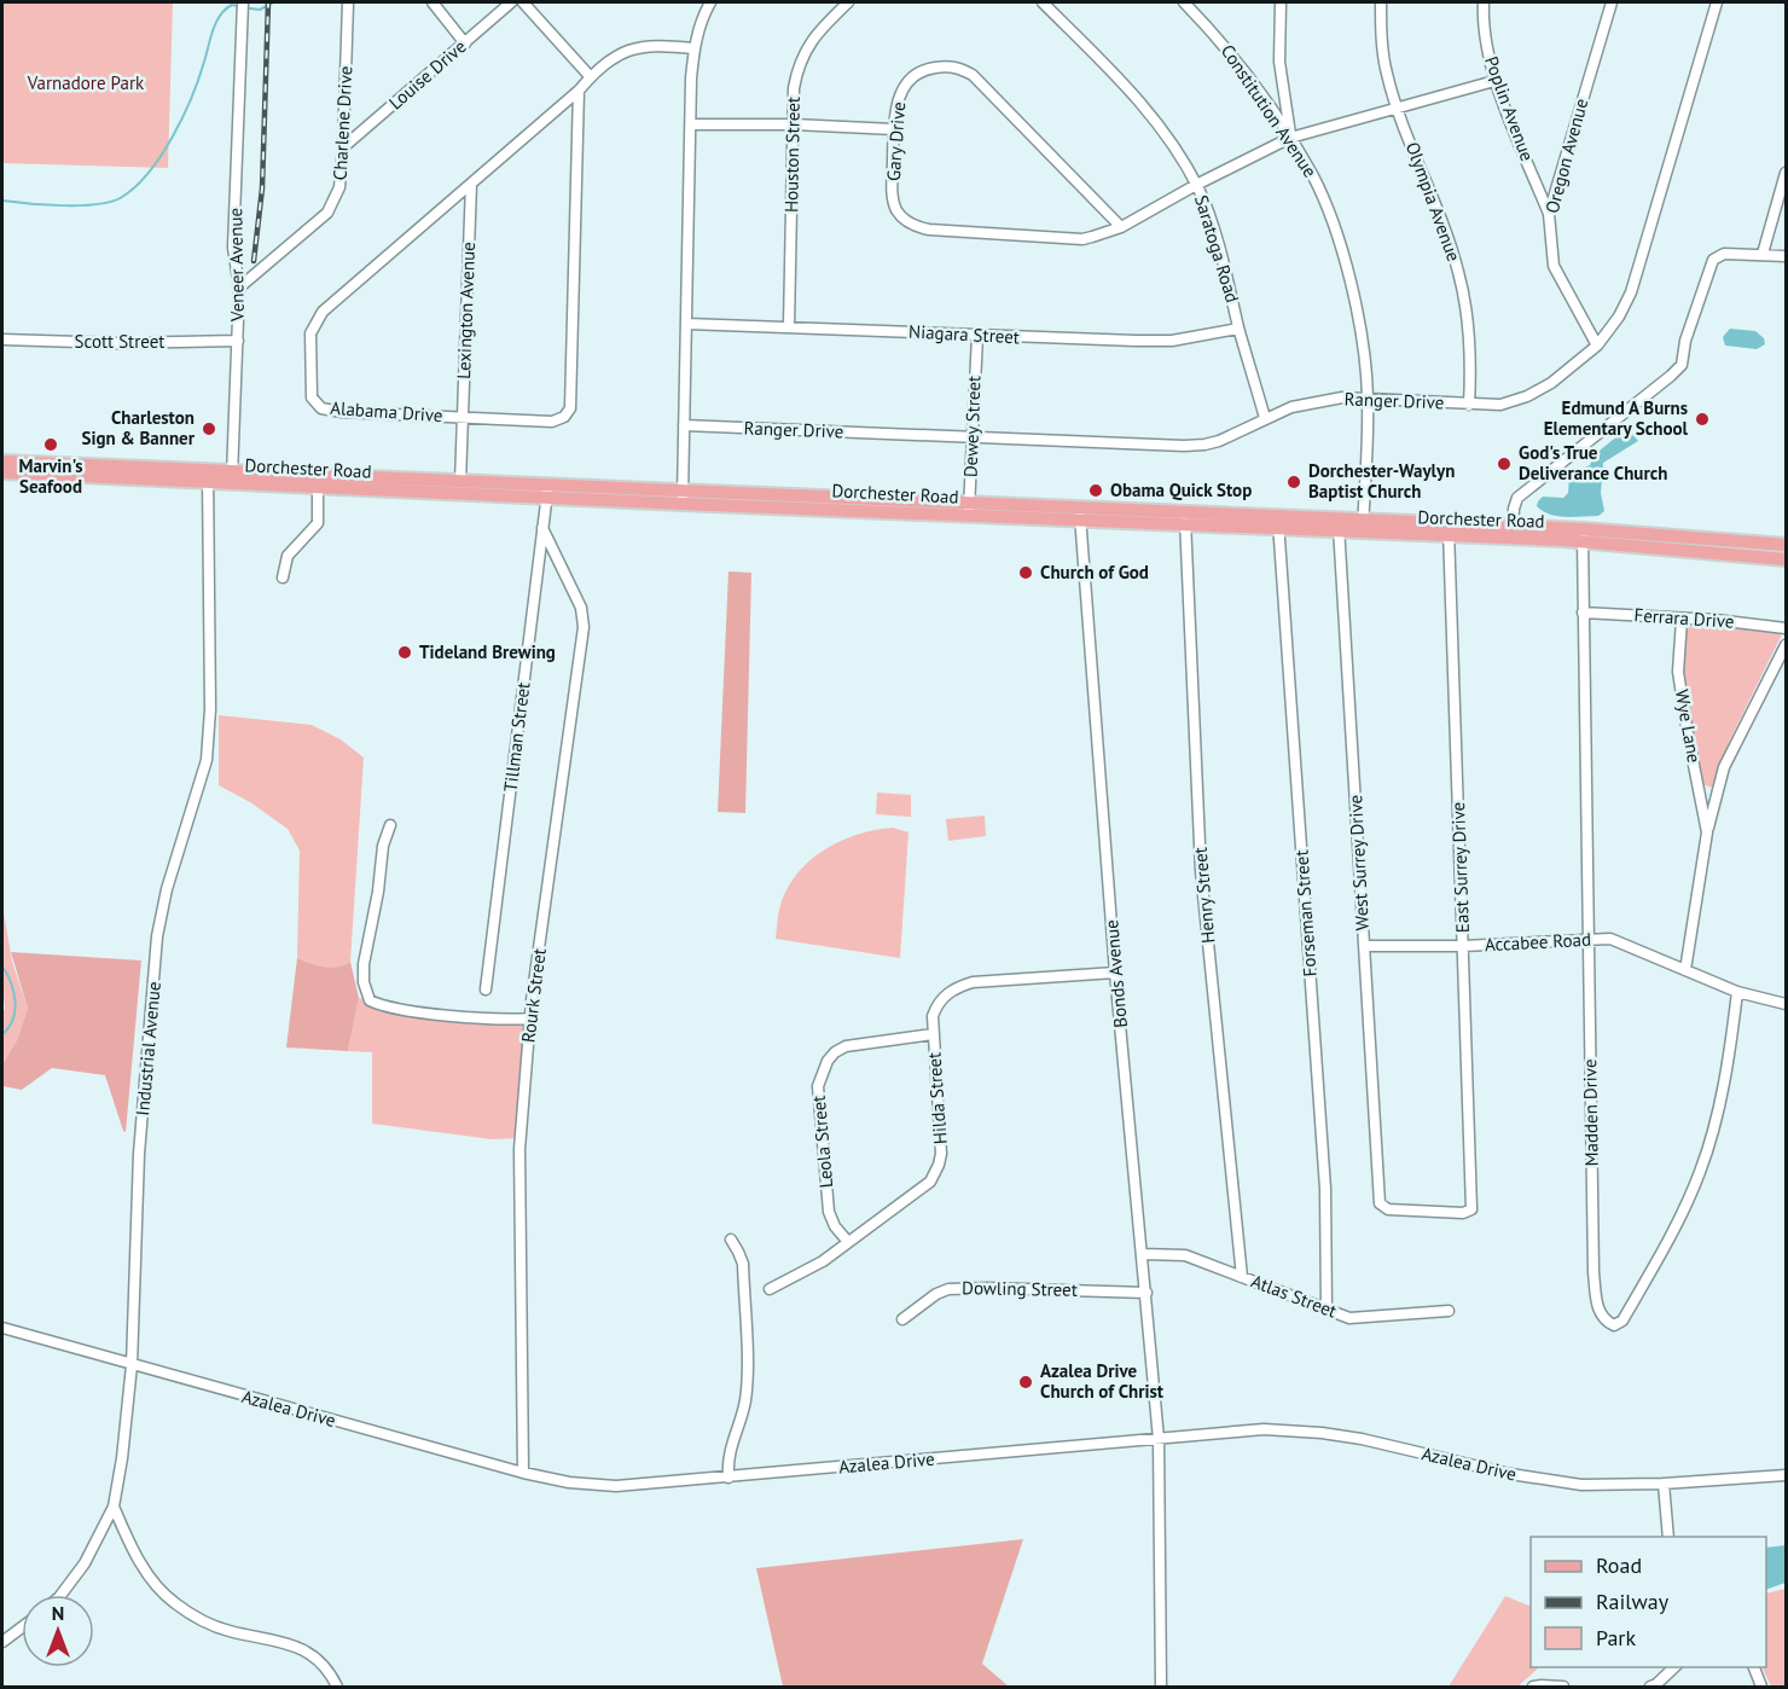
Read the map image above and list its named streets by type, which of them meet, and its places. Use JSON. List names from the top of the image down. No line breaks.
{"streets":{"main road":["Dorchester Road"],"street":["Louise Drive","Poplin Avenue","Constitution Avenue","Charlene Drive","Gary Drive","Houston Street","Oregon Avenue","Olympia Avenue","Saratoga Road","Veneer Avenue","Lexington Avenue","Niagara Street","Scott Street","Ranger Drive","Alabama Drive","Dewey Street","Ferrara Drive","Wye Lane","Tillman Street","West Surrey Drive","East Surrey Drive","Henry Street","Forseman Street","Accabee Road","Bonds Avenue","Rourk Street","Industrial Avenue","Hilda Street","Madden Drive","Leola Street","Dowling Street","Atlas Street","Azalea Drive"]},"crossings":[["Louise Drive","Charlene Drive"],["Poplin Avenue","Gary Drive"],["Poplin Avenue","Oregon Avenue"],["Constitution Avenue","Gary Drive"],["Constitution Avenue","Ranger Drive"],["Constitution Avenue","Dorchester Road"],["Charlene Drive","Veneer Avenue"],["Gary Drive","Olympia Avenue"],["Gary Drive","Saratoga Road"],["Houston Street","Niagara Street"],["Oregon Avenue","Ranger Drive"],["Olympia Avenue","Ranger Drive"],["Saratoga Road","Niagara Street"],["Saratoga Road","Ranger Drive"],["Veneer Avenue","Scott Street"],["Veneer Avenue","Dorchester Road"],["Lexington Avenue","Alabama Drive"],["Lexington Avenue","Dorchester Road"],["Niagara Street","Dewey Street"],["Ranger Drive","Dewey Street"],["Dewey Street","Dorchester Road"],["Dorchester Road","Tillman Street"],["Dorchester Road","West Surrey Drive"],["Dorchester Road","East Surrey Drive"],["Dorchester Road","Henry Street"],["Dorchester Road","Forseman Street"],["Dorchester Road","Bonds Avenue"],["Dorchester Road","Industrial Avenue"],["Dorchester Road","Madden Drive"],["Ferrara Drive","Wye Lane"],["Ferrara Drive","Madden Drive"],["Wye Lane","Accabee Road"],["Tillman Street","Rourk Street"],["West Surrey Drive","East Surrey Drive"],["West Surrey Drive","Accabee Road"],["East Surrey Drive","Accabee Road"],["Henry Street","Atlas Street"],["Forseman Street","Atlas Street"],["Accabee Road","Madden Drive"],["Bonds Avenue","Hilda Street"],["Bonds Avenue","Dowling Street"],["Bonds Avenue","Atlas Street"],["Bonds Avenue","Azalea Drive"],["Rourk Street","Azalea Drive"],["Industrial Avenue","Azalea Drive"],["Hilda Street","Leola Street"]],"parks":["Varnadore Park"],"places":["Edmund A Burns Elementary School","Charleston Sign & Banner","Marvin's Seafood","God's True Deliverance Church","Dorchester-Waylyn Baptist Church","Obama Quick Stop","Church of God","Tideland Brewing","Azalea Drive Church of Christ"],"legend":["Road","Railway","Park"],"north":"top"}
